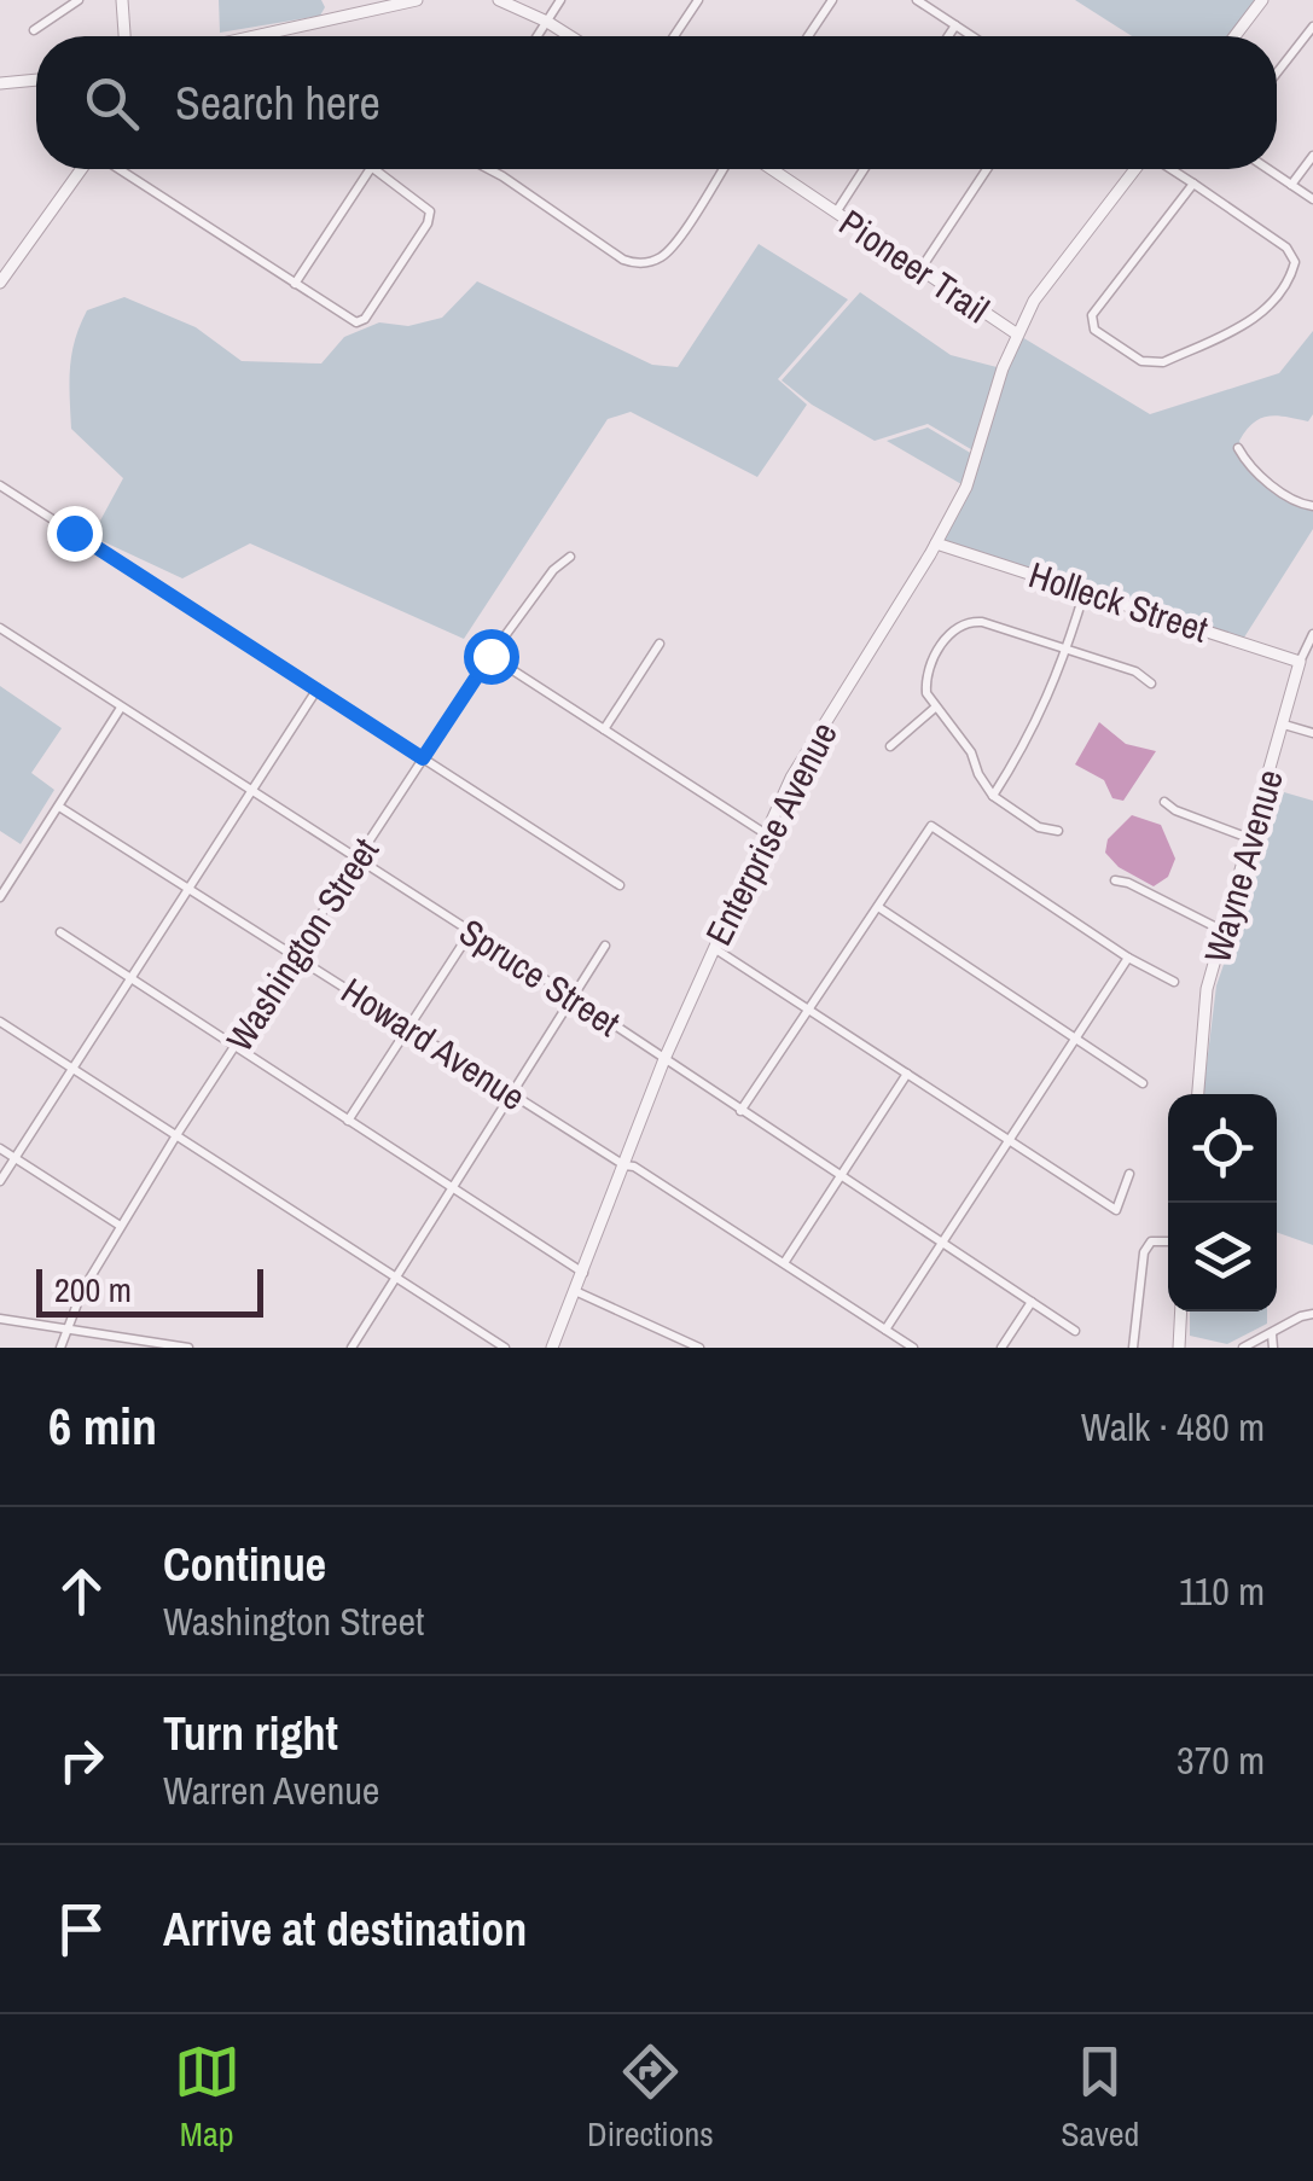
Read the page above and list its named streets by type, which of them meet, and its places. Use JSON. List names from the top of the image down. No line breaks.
{"streets":{"street":["Pioneer Trail","Holleck Street","Enterprise Avenue","Wayne Avenue","Washington Street","Spruce Street","Howard Avenue"]},"crossings":[["Pioneer Trail","Enterprise Avenue"],["Holleck Street","Enterprise Avenue"],["Holleck Street","Wayne Avenue"],["Enterprise Avenue","Spruce Street"],["Enterprise Avenue","Howard Avenue"],["Washington Street","Spruce Street"],["Washington Street","Howard Avenue"]],"scale_bar":"200 m","page":{"search":"Search here","scale":"200 m","heading":["6 min","Walk · 480 m"],"list":[["Continue","Washington Street","110 m"],["Turn right","Warren Avenue","370 m"],"Arrive at destination"],"nav":["Map","Directions","Saved"]}}
